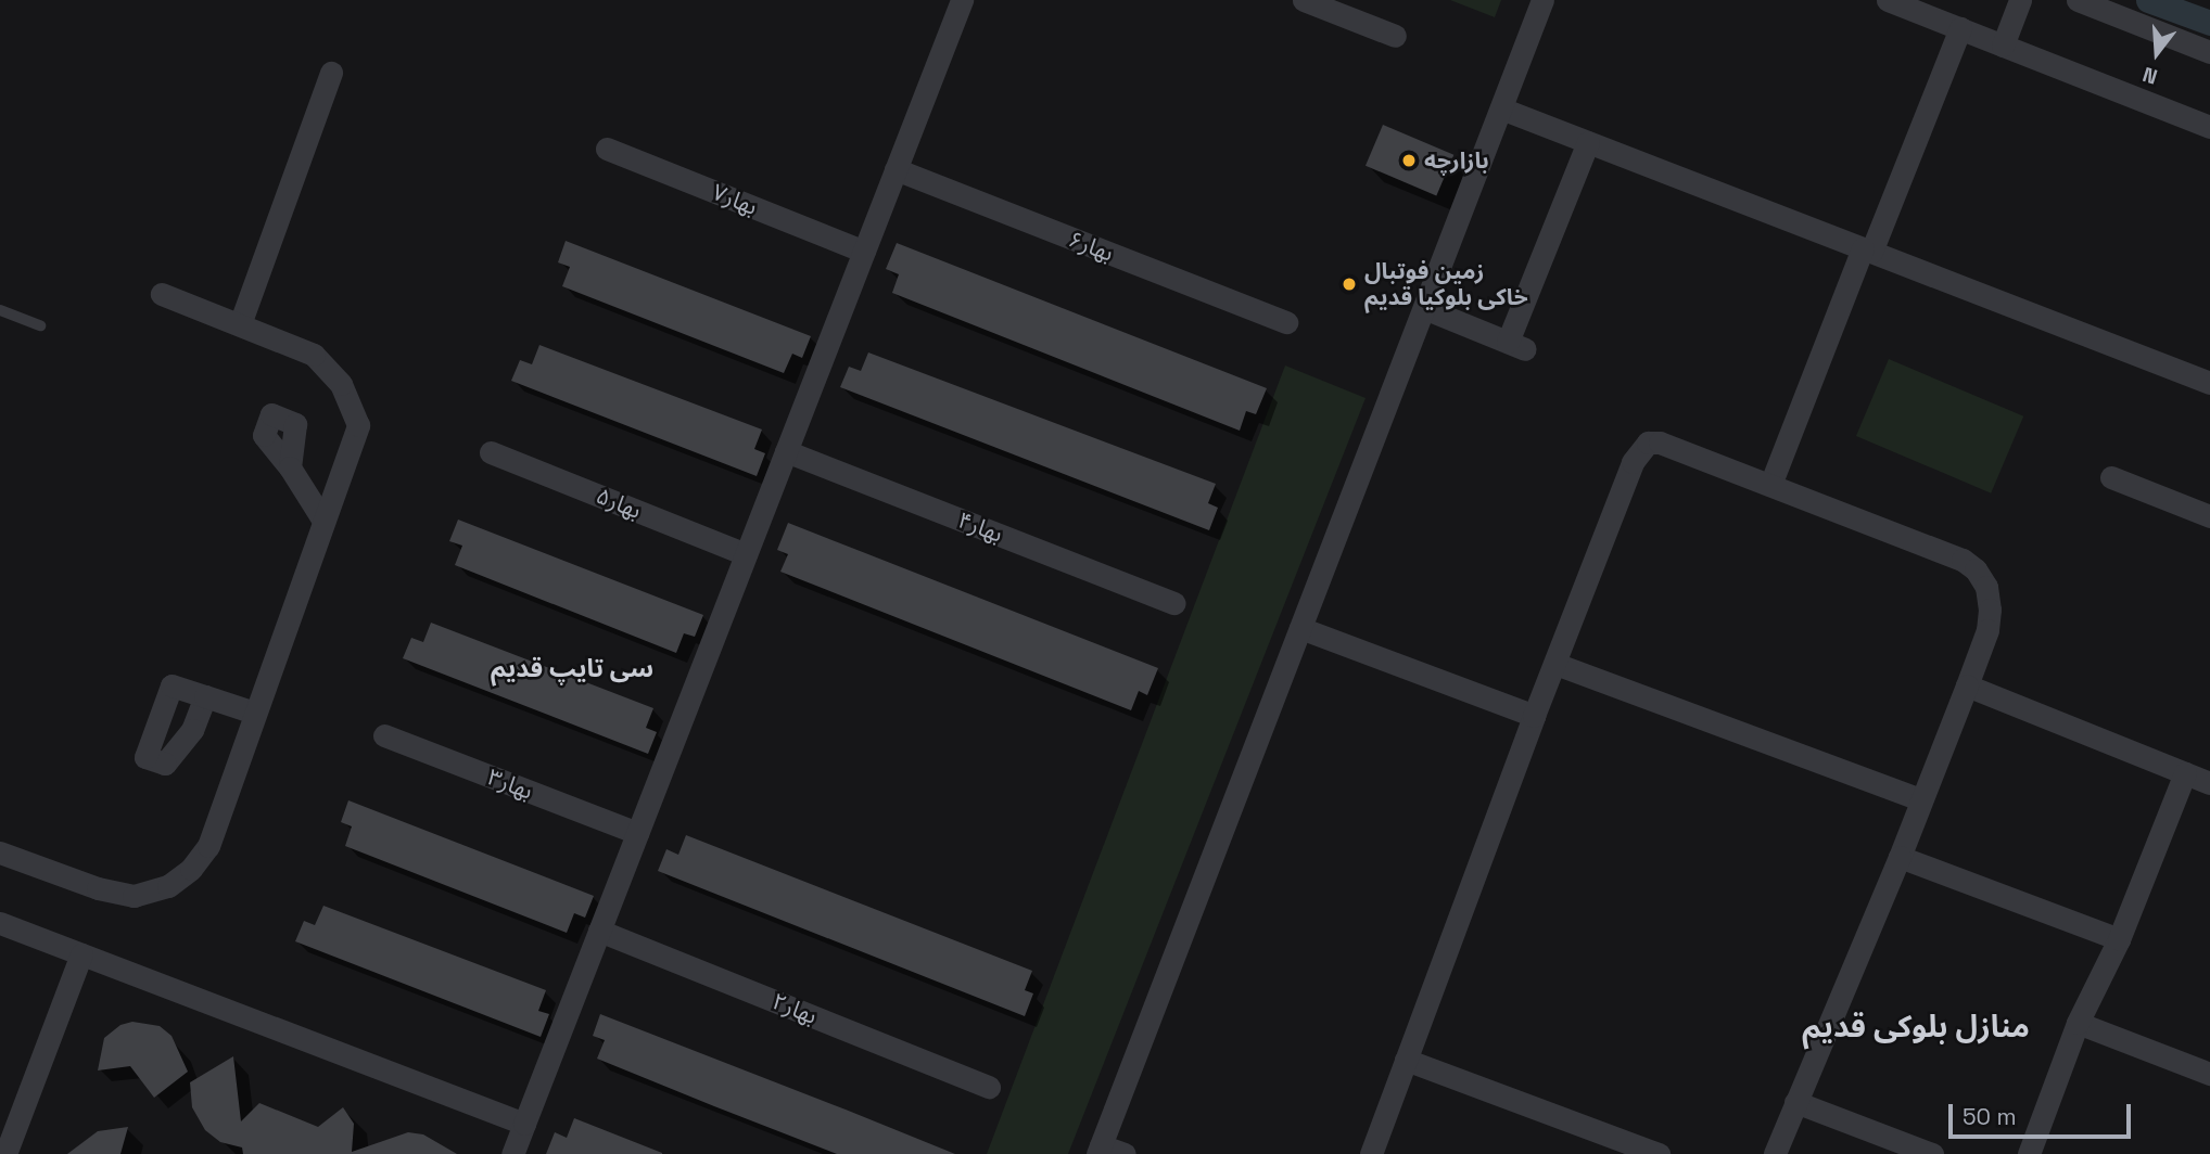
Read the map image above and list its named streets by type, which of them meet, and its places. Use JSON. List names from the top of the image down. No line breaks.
{"streets":{"street":["بهار۷","بهار۶","بهار۵","بهار۴","بهار۳","بهار۲"]},"districts":["سی تایپ قدیم","منازل بلوکی قدیم"],"places":["بازارچه","زمین فوتبال خاکی بلوکیا قدیم"],"scale_bar":"50 m","north":"bottom"}
